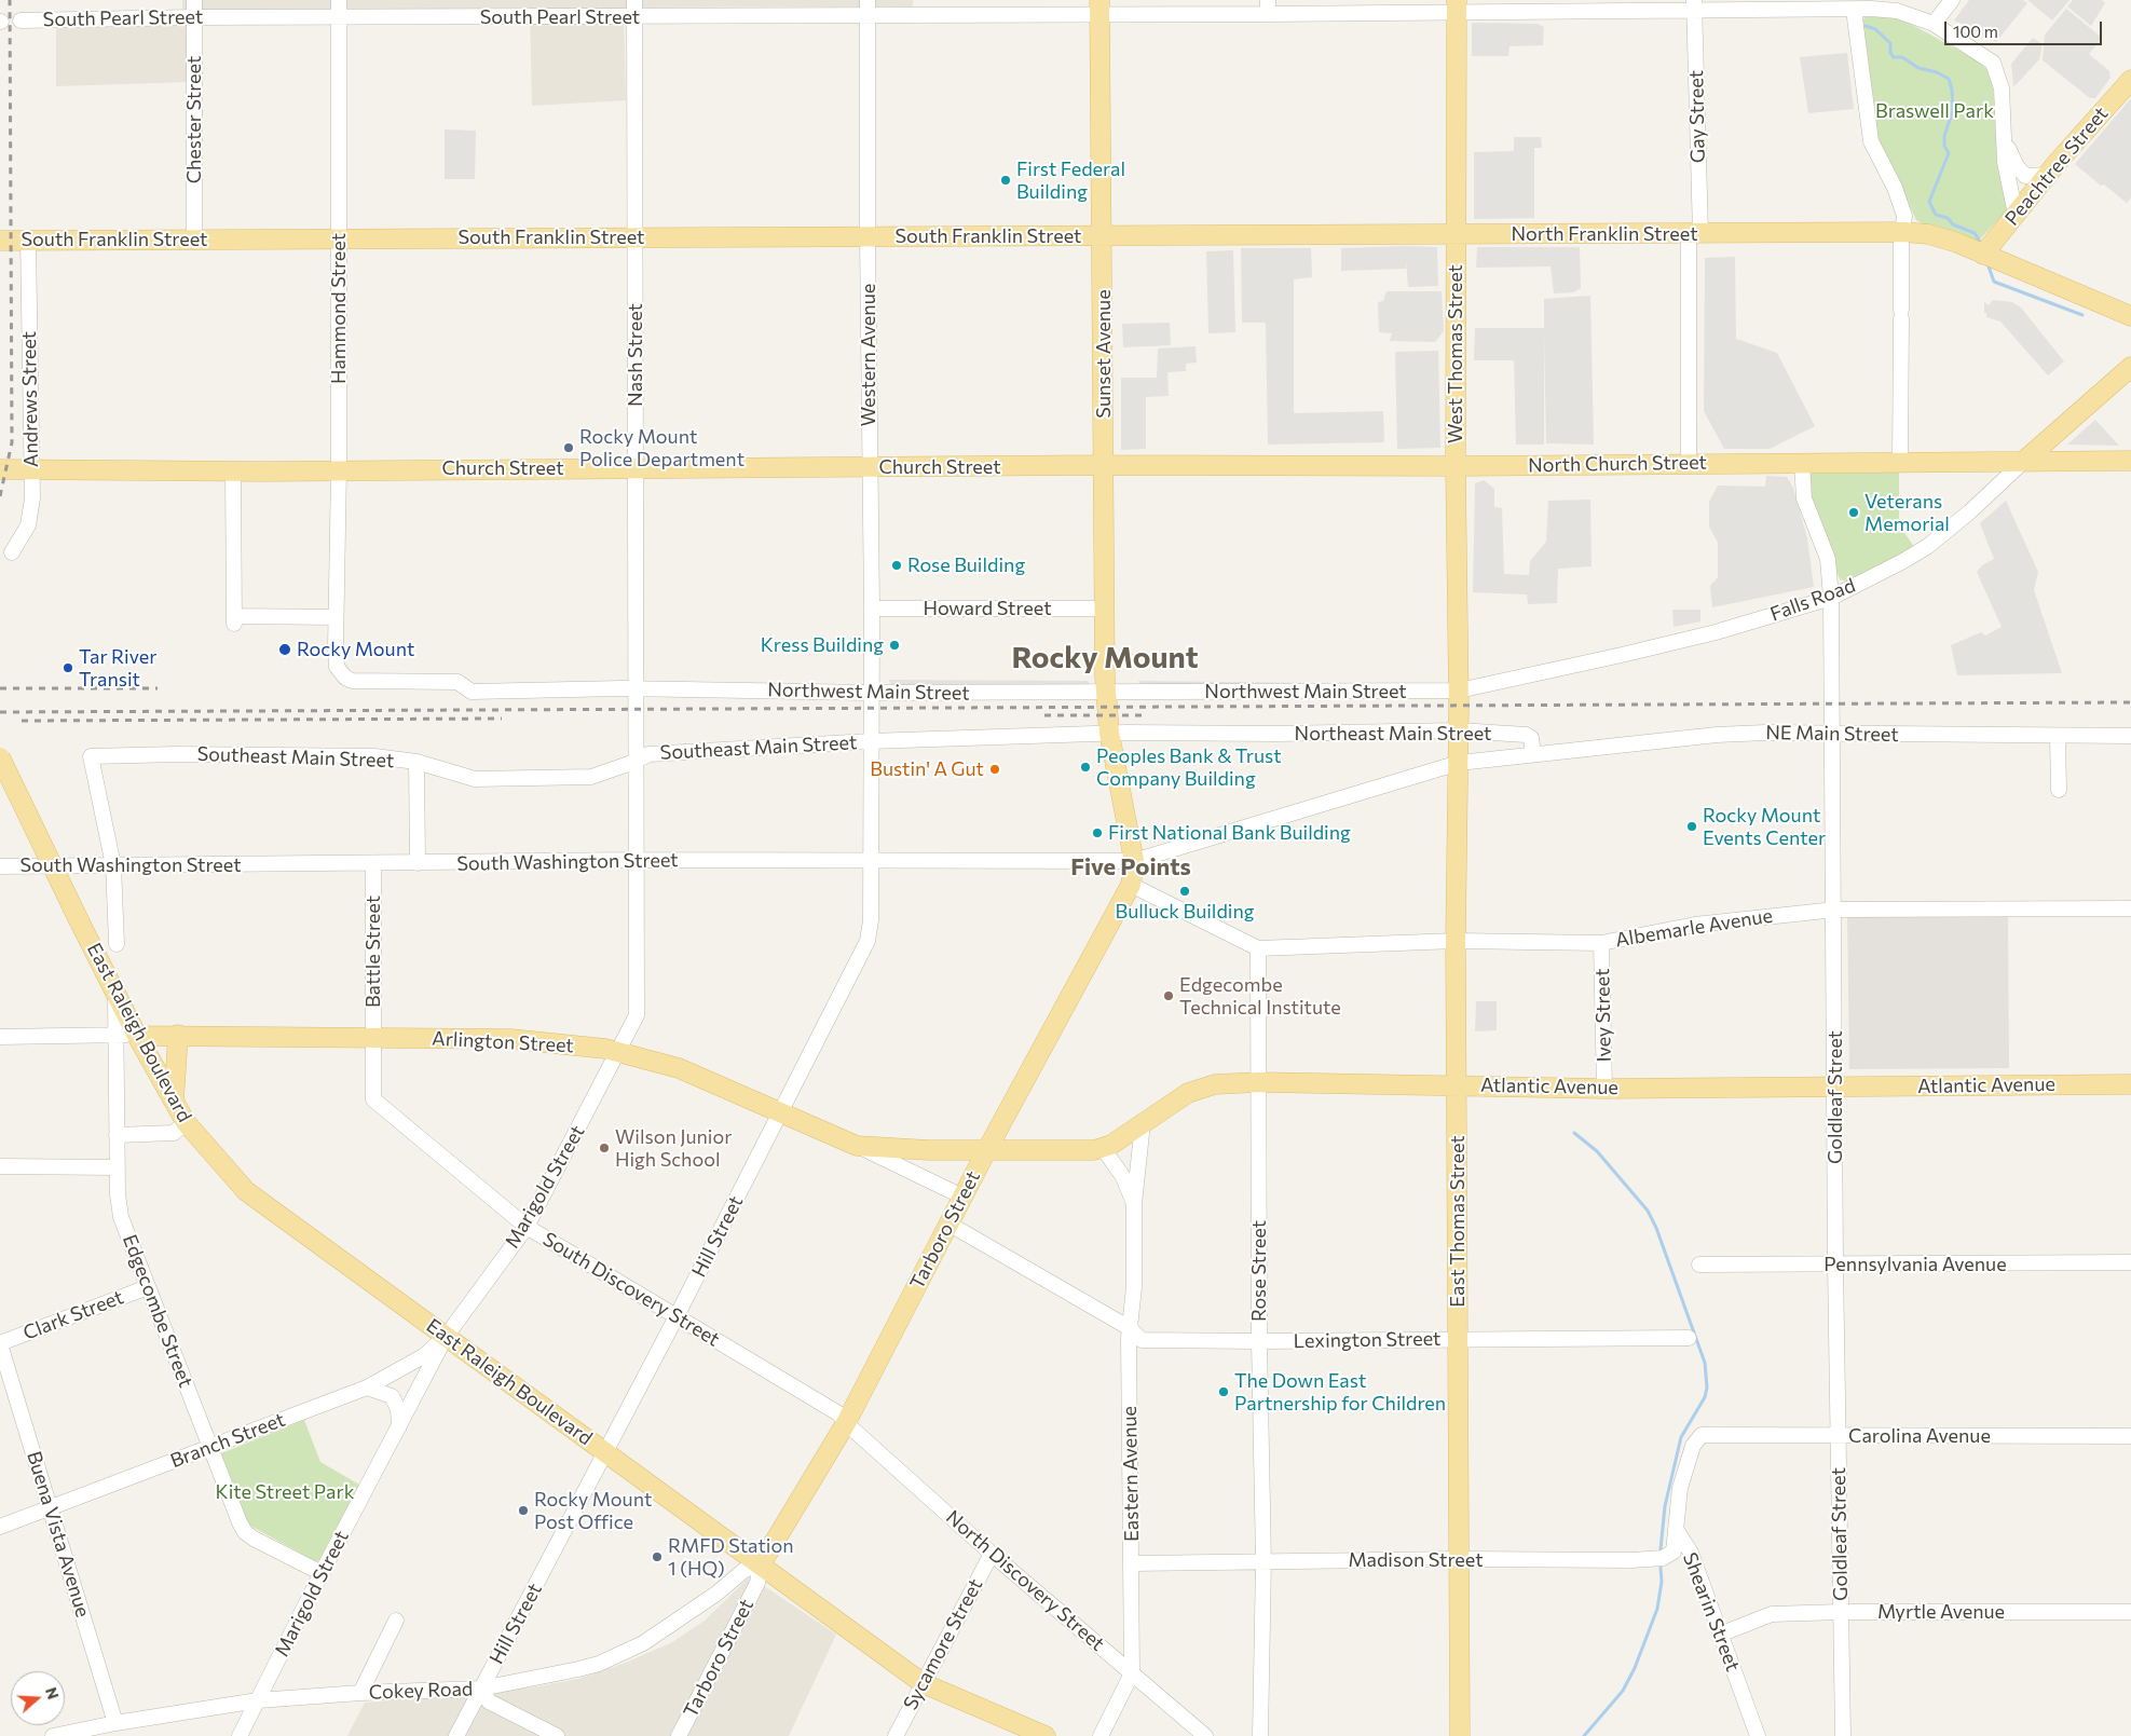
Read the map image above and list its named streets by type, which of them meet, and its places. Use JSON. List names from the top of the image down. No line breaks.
{"streets":{"main road":["Peachtree Street","North Franklin Street","South Franklin Street","Sunset Avenue","West Thomas Street","North Church Street","Church Street","Falls Road","East Raleigh Boulevard","Arlington Street","Atlantic Avenue","East Thomas Street","Tarboro Street"],"street":["South Pearl Street","Gay Street","Chester Street","Hammond Street","Nash Street","Western Avenue","Andrews Street","Howard Street","Northwest Main Street","Northeast Main Street","NE Main Street","Southeast Main Street","South Washington Street","Albemarle Avenue","Battle Street","Ivey Street","Goldleaf Street","Marigold Street","Hill Street","Pennsylvania Avenue","Rose Street","South Discovery Street","Edgecombe Street","Clark Street","Lexington Street","Carolina Avenue","Branch Street","Eastern Avenue","Buena Vista Avenue","Madison Street","North Discovery Street","Shearin Street","Myrtle Avenue","Sycamore Street","Cokey Road"]},"crossings":[["South Pearl Street","Gay Street"],["South Pearl Street","Chester Street"],["South Pearl Street","Peachtree Street"],["South Pearl Street","Hammond Street"],["South Pearl Street","Sunset Avenue"],["South Pearl Street","West Thomas Street"],["South Pearl Street","Nash Street"],["South Pearl Street","Western Avenue"],["Gay Street","North Franklin Street"],["Gay Street","North Church Street"],["Chester Street","South Franklin Street"],["Peachtree Street","North Franklin Street"],["North Franklin Street","South Franklin Street"],["North Franklin Street","Sunset Avenue"],["North Franklin Street","West Thomas Street"],["South Franklin Street","Hammond Street"],["South Franklin Street","Sunset Avenue"],["South Franklin Street","Nash Street"],["South Franklin Street","Western Avenue"],["South Franklin Street","Andrews Street"],["Hammond Street","Church Street"],["Hammond Street","Northwest Main Street"],["Sunset Avenue","North Church Street"],["Sunset Avenue","Church Street"],["Sunset Avenue","Howard Street"],["Sunset Avenue","Northwest Main Street"],["Sunset Avenue","Tarboro Street"],["West Thomas Street","North Church Street"],["West Thomas Street","Falls Road"],["West Thomas Street","Northwest Main Street"],["West Thomas Street","East Thomas Street"],["Nash Street","Church Street"],["Nash Street","Northwest Main Street"],["Nash Street","Marigold Street"],["Western Avenue","Church Street"],["Western Avenue","Howard Street"],["Western Avenue","Northwest Main Street"],["Western Avenue","Hill Street"],["Andrews Street","Church Street"],["North Church Street","Church Street"],["North Church Street","Falls Road"],["North Church Street","Goldleaf Street"],["Falls Road","Northwest Main Street"],["Falls Road","Goldleaf Street"],["Falls Road","East Thomas Street"],["Northwest Main Street","East Thomas Street"],["Northwest Main Street","Tarboro Street"],["Northeast Main Street","NE Main Street"],["Northeast Main Street","Southeast Main Street"],["Northeast Main Street","East Thomas Street"],["Northeast Main Street","Tarboro Street"],["NE Main Street","South Washington Street"],["NE Main Street","Goldleaf Street"],["NE Main Street","East Thomas Street"],["Southeast Main Street","South Washington Street"],["Southeast Main Street","Marigold Street"],["Southeast Main Street","Tarboro Street"],["Southeast Main Street","Hill Street"],["South Washington Street","Battle Street"],["South Washington Street","Marigold Street"],["South Washington Street","East Thomas Street"],["South Washington Street","Tarboro Street"],["South Washington Street","Hill Street"],["Albemarle Avenue","Ivey Street"],["Albemarle Avenue","Goldleaf Street"],["Albemarle Avenue","East Thomas Street"],["Albemarle Avenue","Rose Street"],["Battle Street","Arlington Street"],["Battle Street","South Discovery Street"],["Ivey Street","Atlantic Avenue"],["East Raleigh Boulevard","Arlington Street"],["East Raleigh Boulevard","Marigold Street"],["East Raleigh Boulevard","Tarboro Street"],["East Raleigh Boulevard","Hill Street"],["East Raleigh Boulevard","Edgecombe Street"],["East Raleigh Boulevard","Branch Street"],["East Raleigh Boulevard","Sycamore Street"],["East Raleigh Boulevard","Cokey Road"],["Arlington Street","Atlantic Avenue"],["Arlington Street","Marigold Street"],["Arlington Street","Tarboro Street"],["Arlington Street","Hill Street"],["Arlington Street","South Discovery Street"],["Arlington Street","Edgecombe Street"],["Atlantic Avenue","Goldleaf Street"],["Atlantic Avenue","East Thomas Street"],["Atlantic Avenue","Tarboro Street"],["Atlantic Avenue","Rose Street"],["Goldleaf Street","Pennsylvania Avenue"],["Goldleaf Street","Carolina Avenue"],["Goldleaf Street","Myrtle Avenue"],["Marigold Street","South Discovery Street"],["Marigold Street","Edgecombe Street"],["Marigold Street","Branch Street"],["Marigold Street","Cokey Road"],["East Thomas Street","Lexington Street"],["East Thomas Street","Madison Street"],["Tarboro Street","South Discovery Street"],["Tarboro Street","Lexington Street"],["Tarboro Street","North Discovery Street"],["Tarboro Street","Cokey Road"],["Hill Street","South Discovery Street"],["Hill Street","Cokey Road"],["Rose Street","Lexington Street"],["Rose Street","Madison Street"],["South Discovery Street","North Discovery Street"],["Edgecombe Street","Clark Street"],["Edgecombe Street","Branch Street"],["Clark Street","Buena Vista Avenue"],["Lexington Street","Eastern Avenue"],["Carolina Avenue","Shearin Street"],["Branch Street","Buena Vista Avenue"],["Eastern Avenue","Madison Street"],["Eastern Avenue","North Discovery Street"],["Buena Vista Avenue","Cokey Road"],["Madison Street","Shearin Street"],["North Discovery Street","Sycamore Street"],["Shearin Street","Myrtle Avenue"]],"districts":["Rocky Mount","Five Points"],"parks":["Braswell Park","Kite Street Park"],"places":["First Federal Building","Rocky Mount Police Department","Veterans Memorial","Rose Building","Kress Building","Rocky Mount","Tar River Transit","Peoples Bank & Trust Company Building","Bustin' A Gut","Rocky Mount Events Center","First National Bank Building","Bulluck Building","Edgecombe Technical Institute","Wilson Junior High School","The Down East Partnership for Children","Rocky Mount Post Office","RMFD Station 1 (HQ)"],"scale_bar":"100 m","north":"right"}
